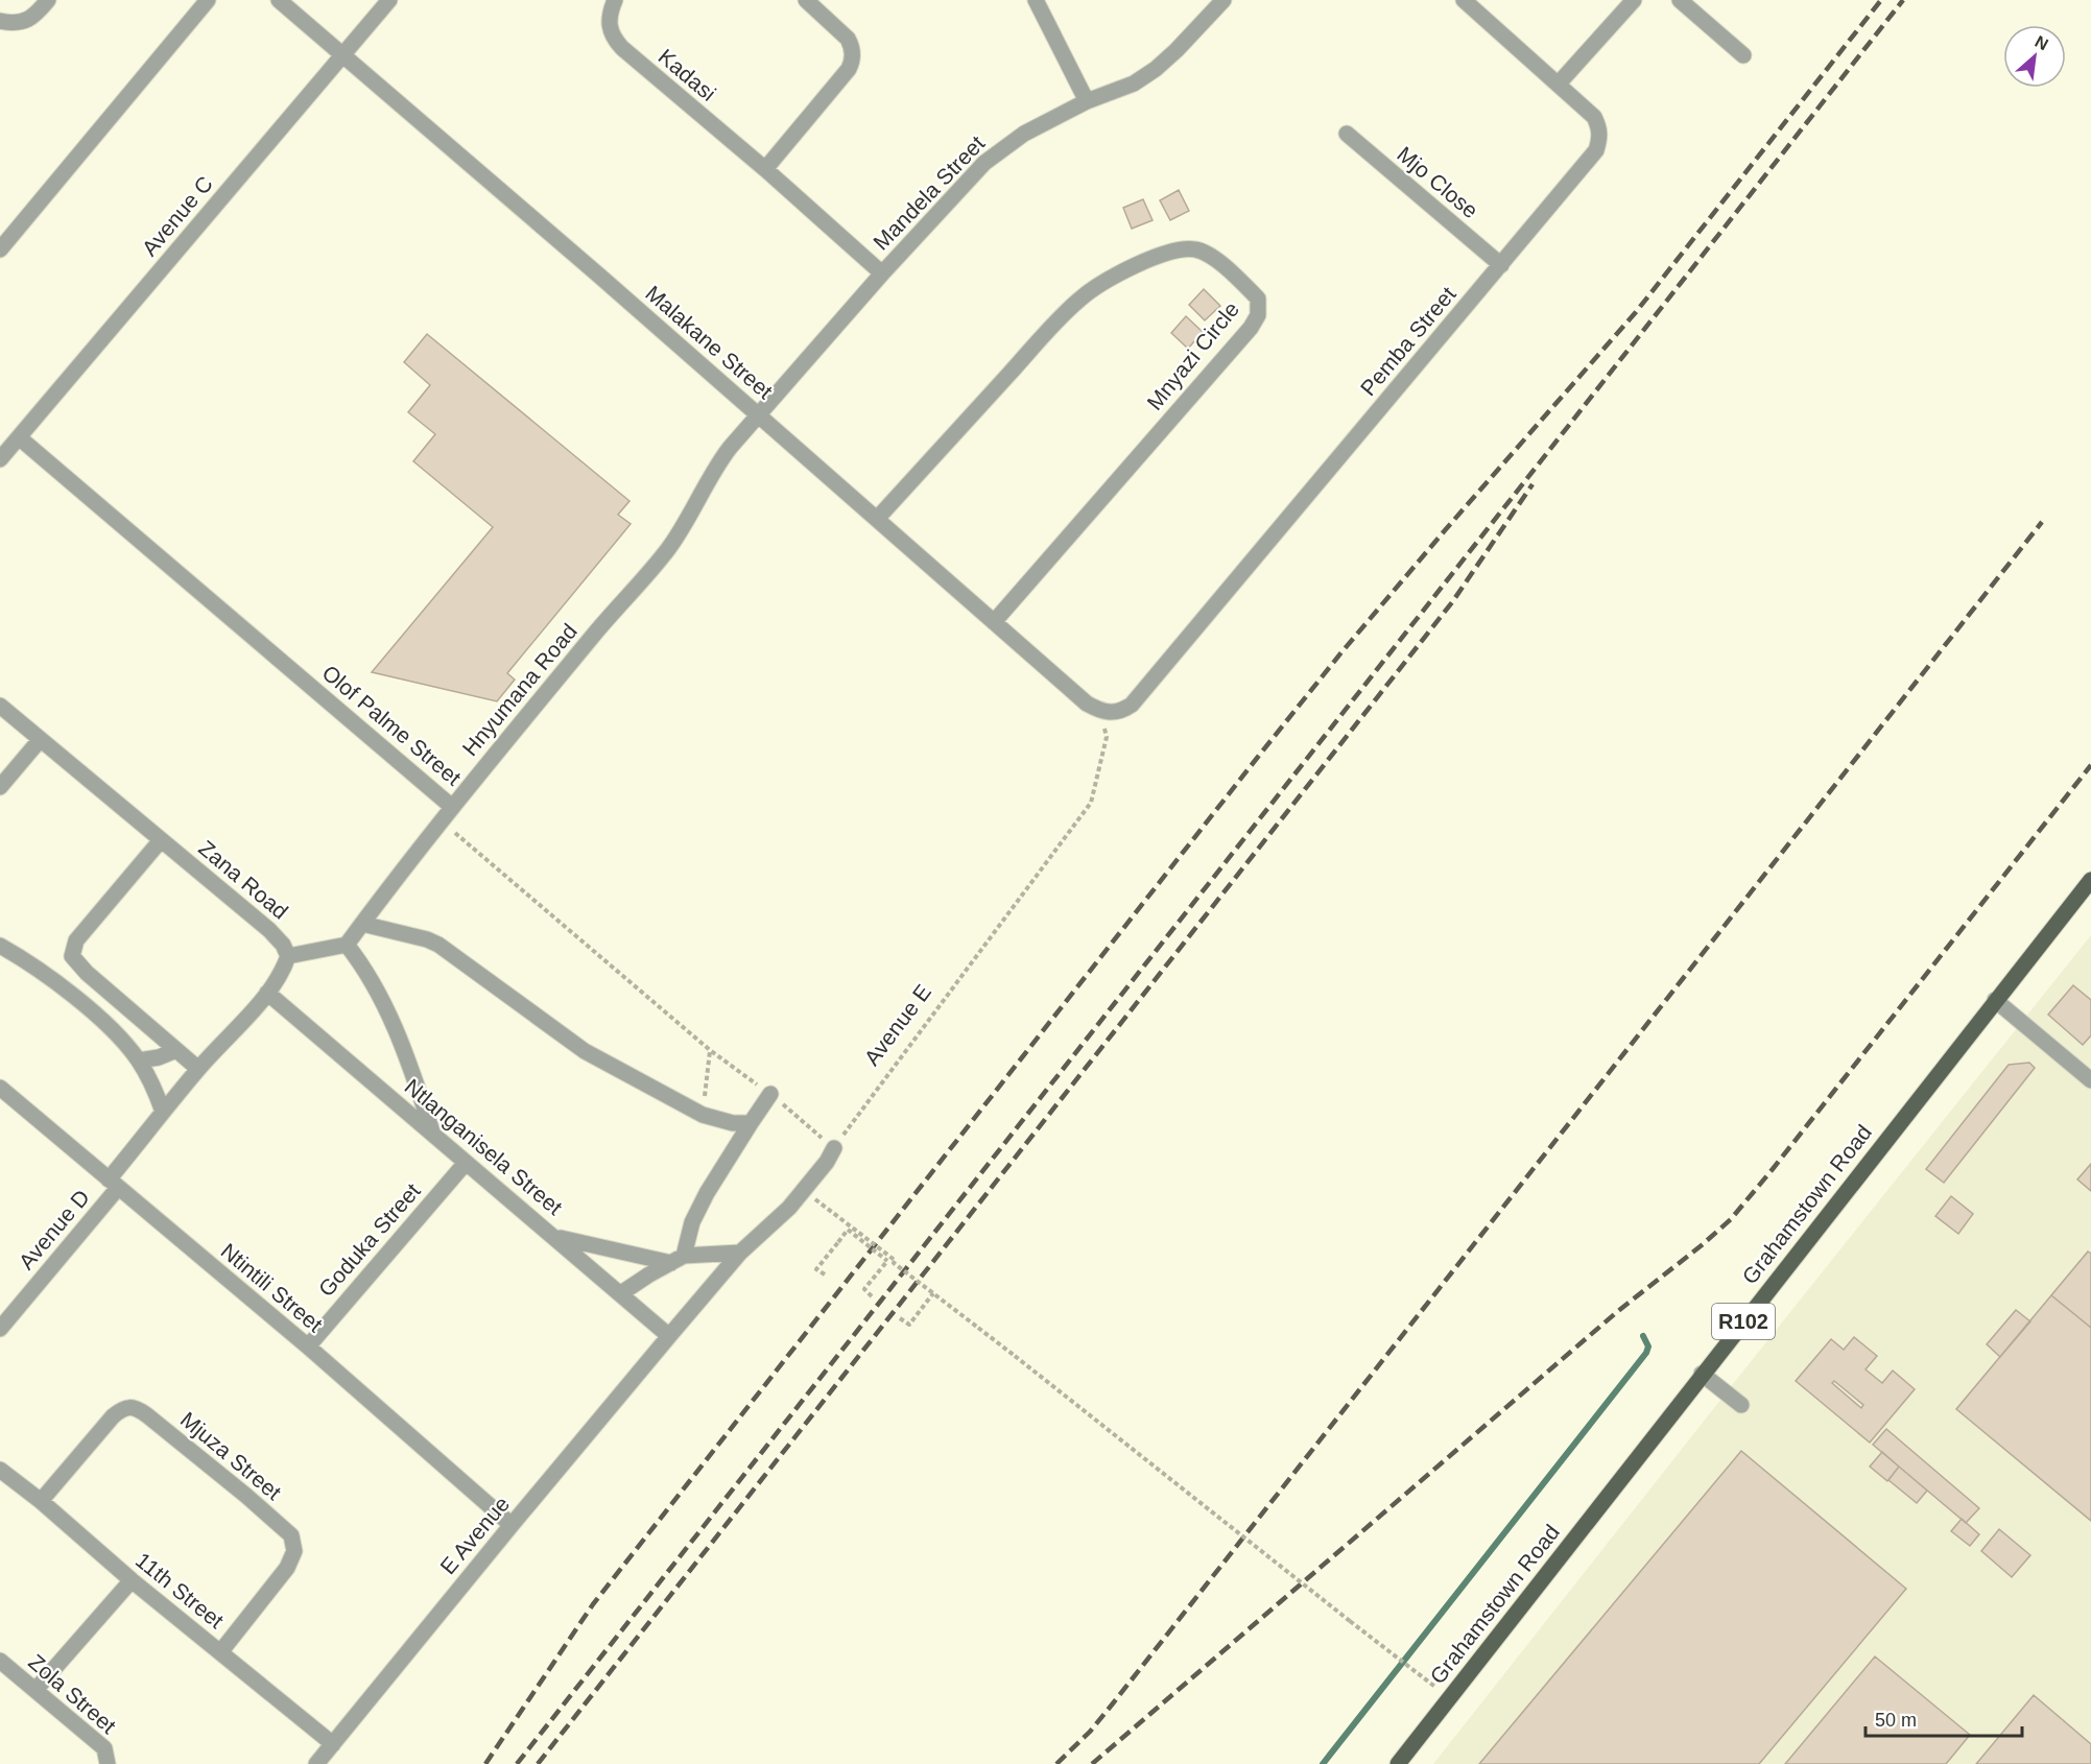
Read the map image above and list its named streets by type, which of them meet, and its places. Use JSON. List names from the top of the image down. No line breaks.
{"streets":{"main road":["Grahamstown Road","R102"],"street":["Kadasi","Mjo Close","Mandela Street","Avenue C","Pemba Street","Malakane Street","Mnyazi Circle","Hnyumana Road","Olof Palme Street","Zana Road","Ntlanganisela Street","Avenue D","Goduka Street","Ntintili Street","Mjuza Street","E Avenue","11th Street","Zola Street"],"path":["Avenue E"]},"crossings":[["Kadasi","Mandela Street"],["Mjo Close","Pemba Street"],["Mandela Street","Malakane Street"],["Mandela Street","Hnyumana Road"],["Avenue C","Malakane Street"],["Avenue C","Olof Palme Street"],["Pemba Street","Malakane Street"],["Pemba Street","Avenue E"],["Malakane Street","Mnyazi Circle"],["Malakane Street","Hnyumana Road"],["Malakane Street","Avenue E"],["Hnyumana Road","Olof Palme Street"],["Olof Palme Street","Avenue E"],["Ntlanganisela Street","Goduka Street"],["Ntlanganisela Street","E Avenue"],["Avenue D","Ntintili Street"],["Goduka Street","Ntintili Street"],["Ntintili Street","E Avenue"],["Mjuza Street","11th Street"],["E Avenue","11th Street"]],"scale_bar":"50 m","north":"top right"}
